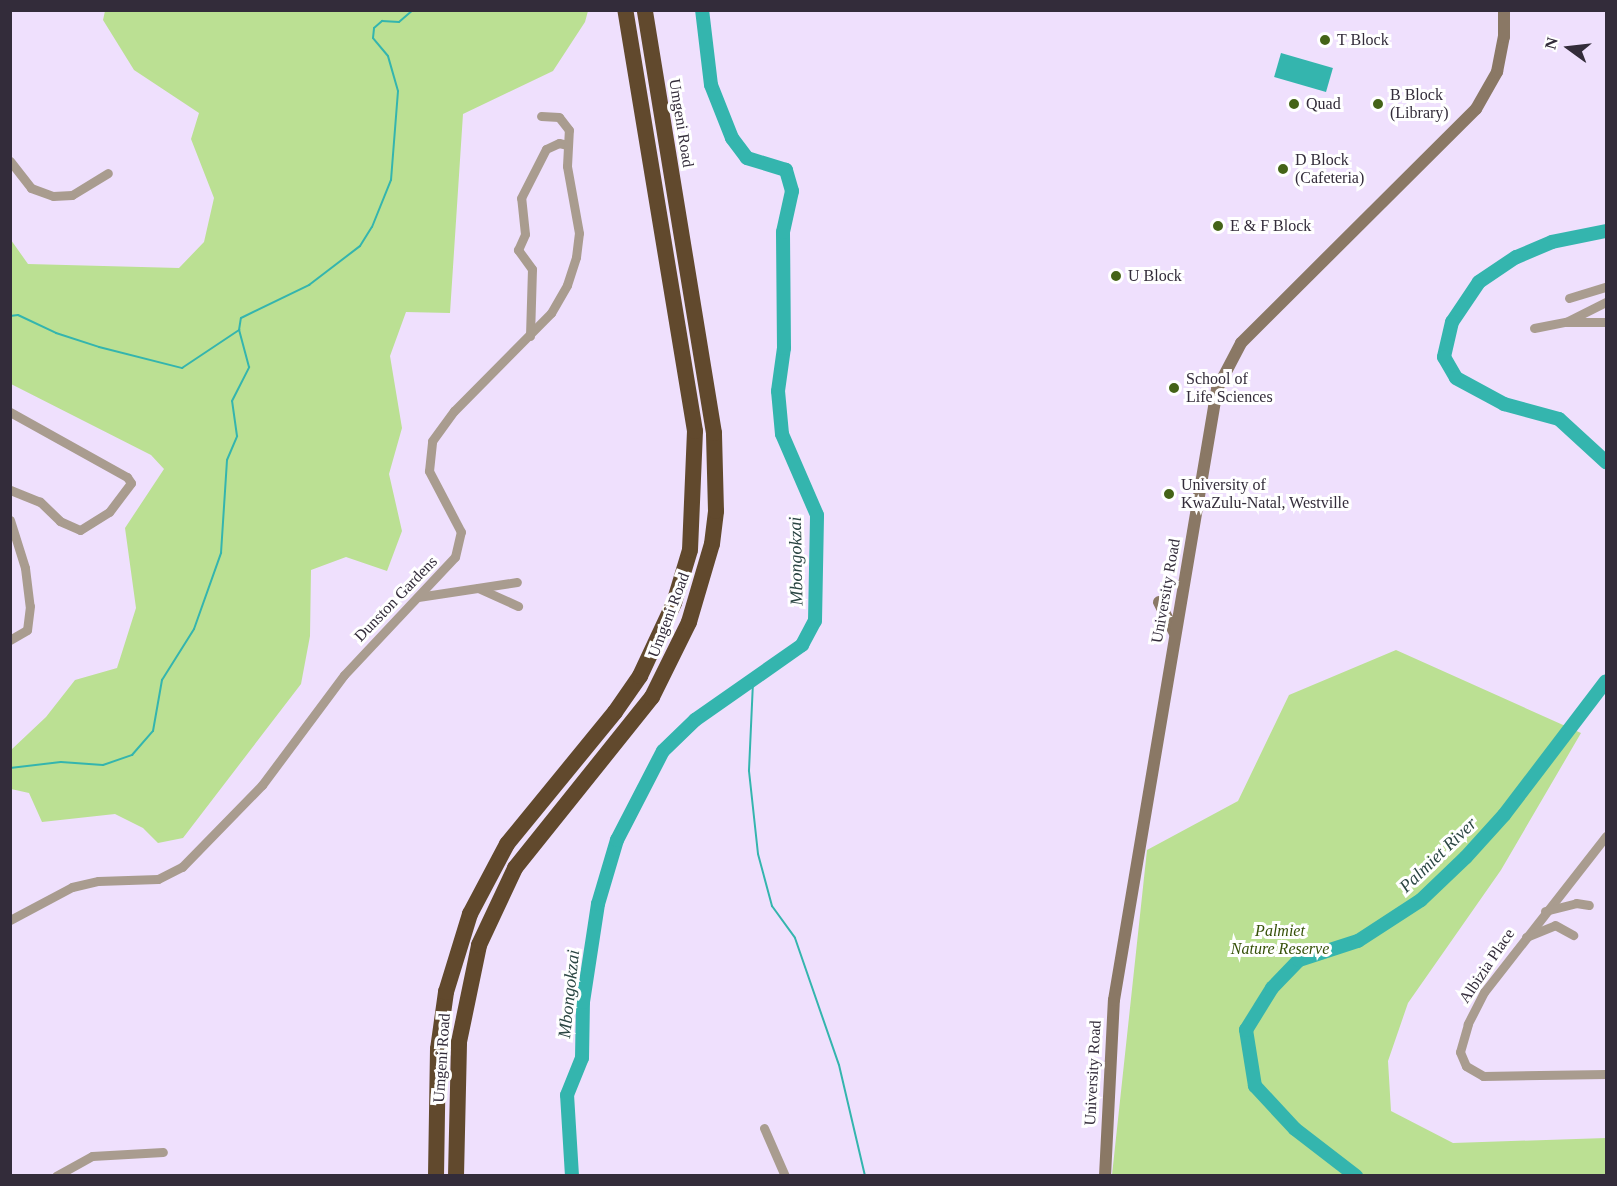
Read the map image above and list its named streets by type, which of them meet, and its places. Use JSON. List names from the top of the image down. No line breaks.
{"streets":{"highway":["Umgeni Road"],"street":["University Road","Dunston Gardens","Albizia Place"]},"water":["Mbongokzai","Palmiet River"],"parks":["Palmiet Nature Reserve"],"places":["T Block","Quad","B Block (Library)","D Block (Cafeteria)","E & F Block","U Block","School of Life Sciences","University of KwaZulu-Natal, Westville"],"north":"left"}
